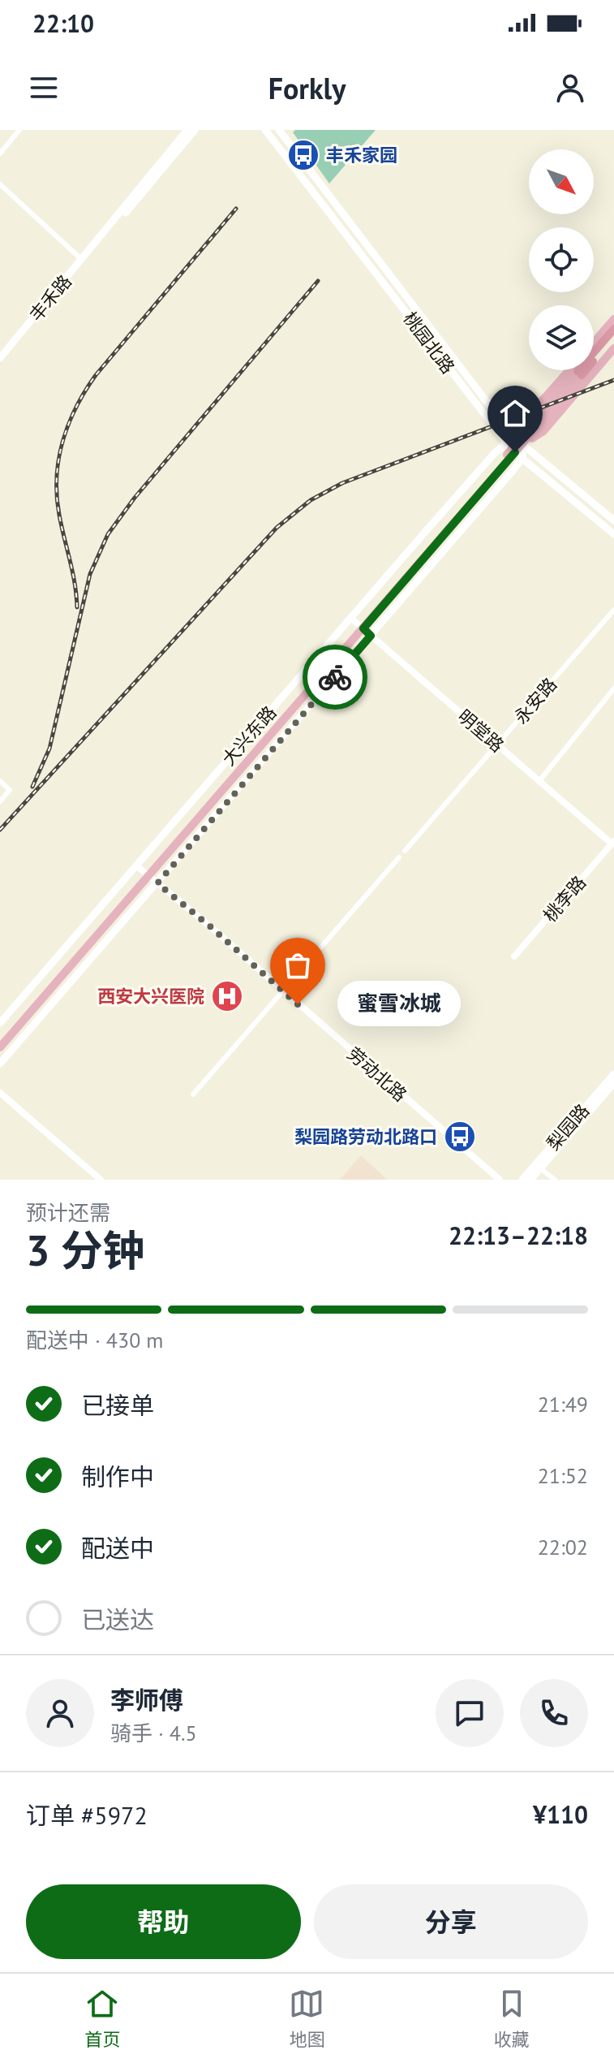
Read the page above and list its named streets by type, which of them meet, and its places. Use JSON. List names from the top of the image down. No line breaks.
{"streets":{"main road":["丰禾路","桃园北路","大兴东路","梨园路"],"street":["永安路","明堂路","桃李路","劳动北路"]},"crossings":[["桃园北路","大兴东路"],["永安路","明堂路"],["明堂路","大兴东路"],["明堂路","桃李路"],["大兴东路","劳动北路"]],"places":{"bus stop":["丰禾家园","梨园路劳动北路口"],"hospital":["西安大兴医院"],"other":["蜜雪冰城"]},"north":"bottom right","page":{"status":"22:10","header":"Forkly","bubble":"蜜雪冰城","heading":["3 分钟","预计还需","22:13–22:18"],"panel":["李师傅","骑手 · 4.5","订单 #5972","¥110"],"bar":"配送中 · 430 m","list":[["已接单","21:49"],["制作中","21:52"],["配送中","22:02"],"已送达"],"buttons":["帮助","分享"],"tabs":["首页","地图","收藏"]}}
